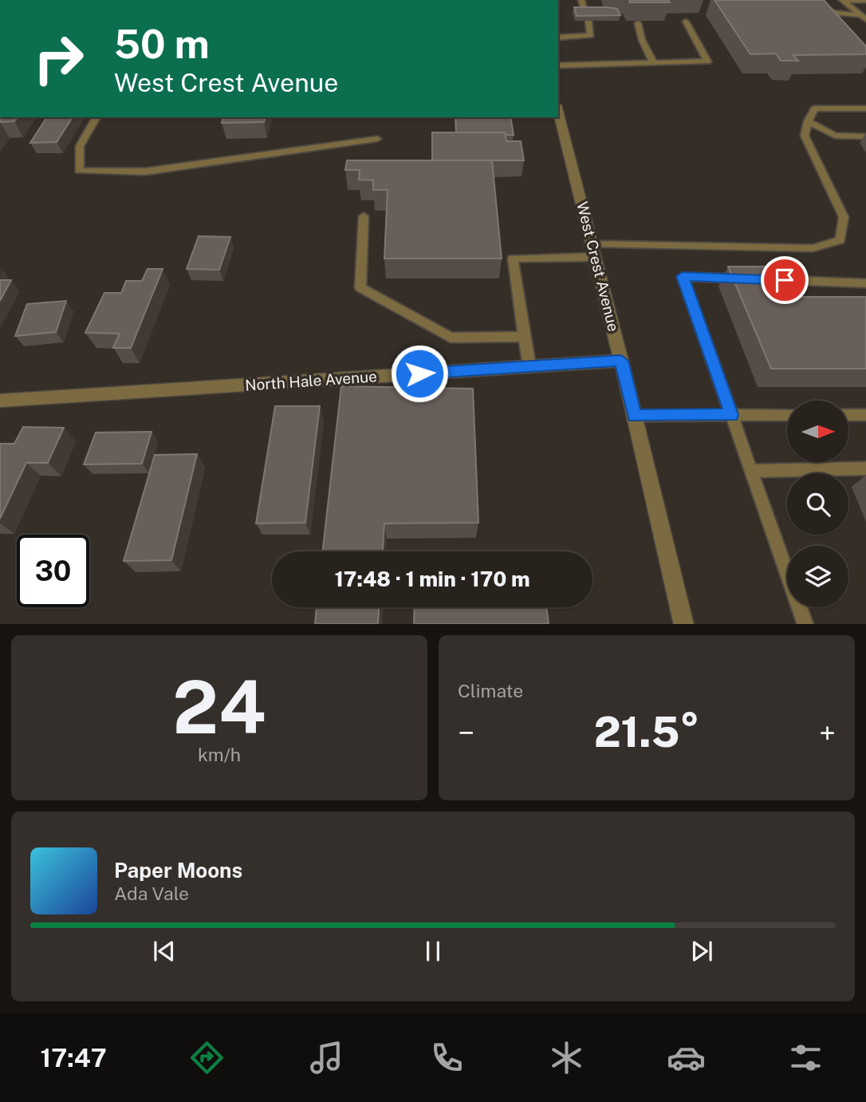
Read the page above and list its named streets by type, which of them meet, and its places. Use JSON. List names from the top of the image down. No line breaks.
{"streets":{"street":["West Crest Avenue","North Hale Avenue"]},"crossings":[["West Crest Avenue","North Hale Avenue"]],"north":"right","page":{"turn":["50 m","West Crest Avenue"],"limit":"30","trip":"17:48 · 1 min · 170 m","tile":[["24","km/h"],"Climate"],"heat":["−","21.5°","+"],"song":["Paper Moons","Ada Vale"],"tabs":"17:47"}}
